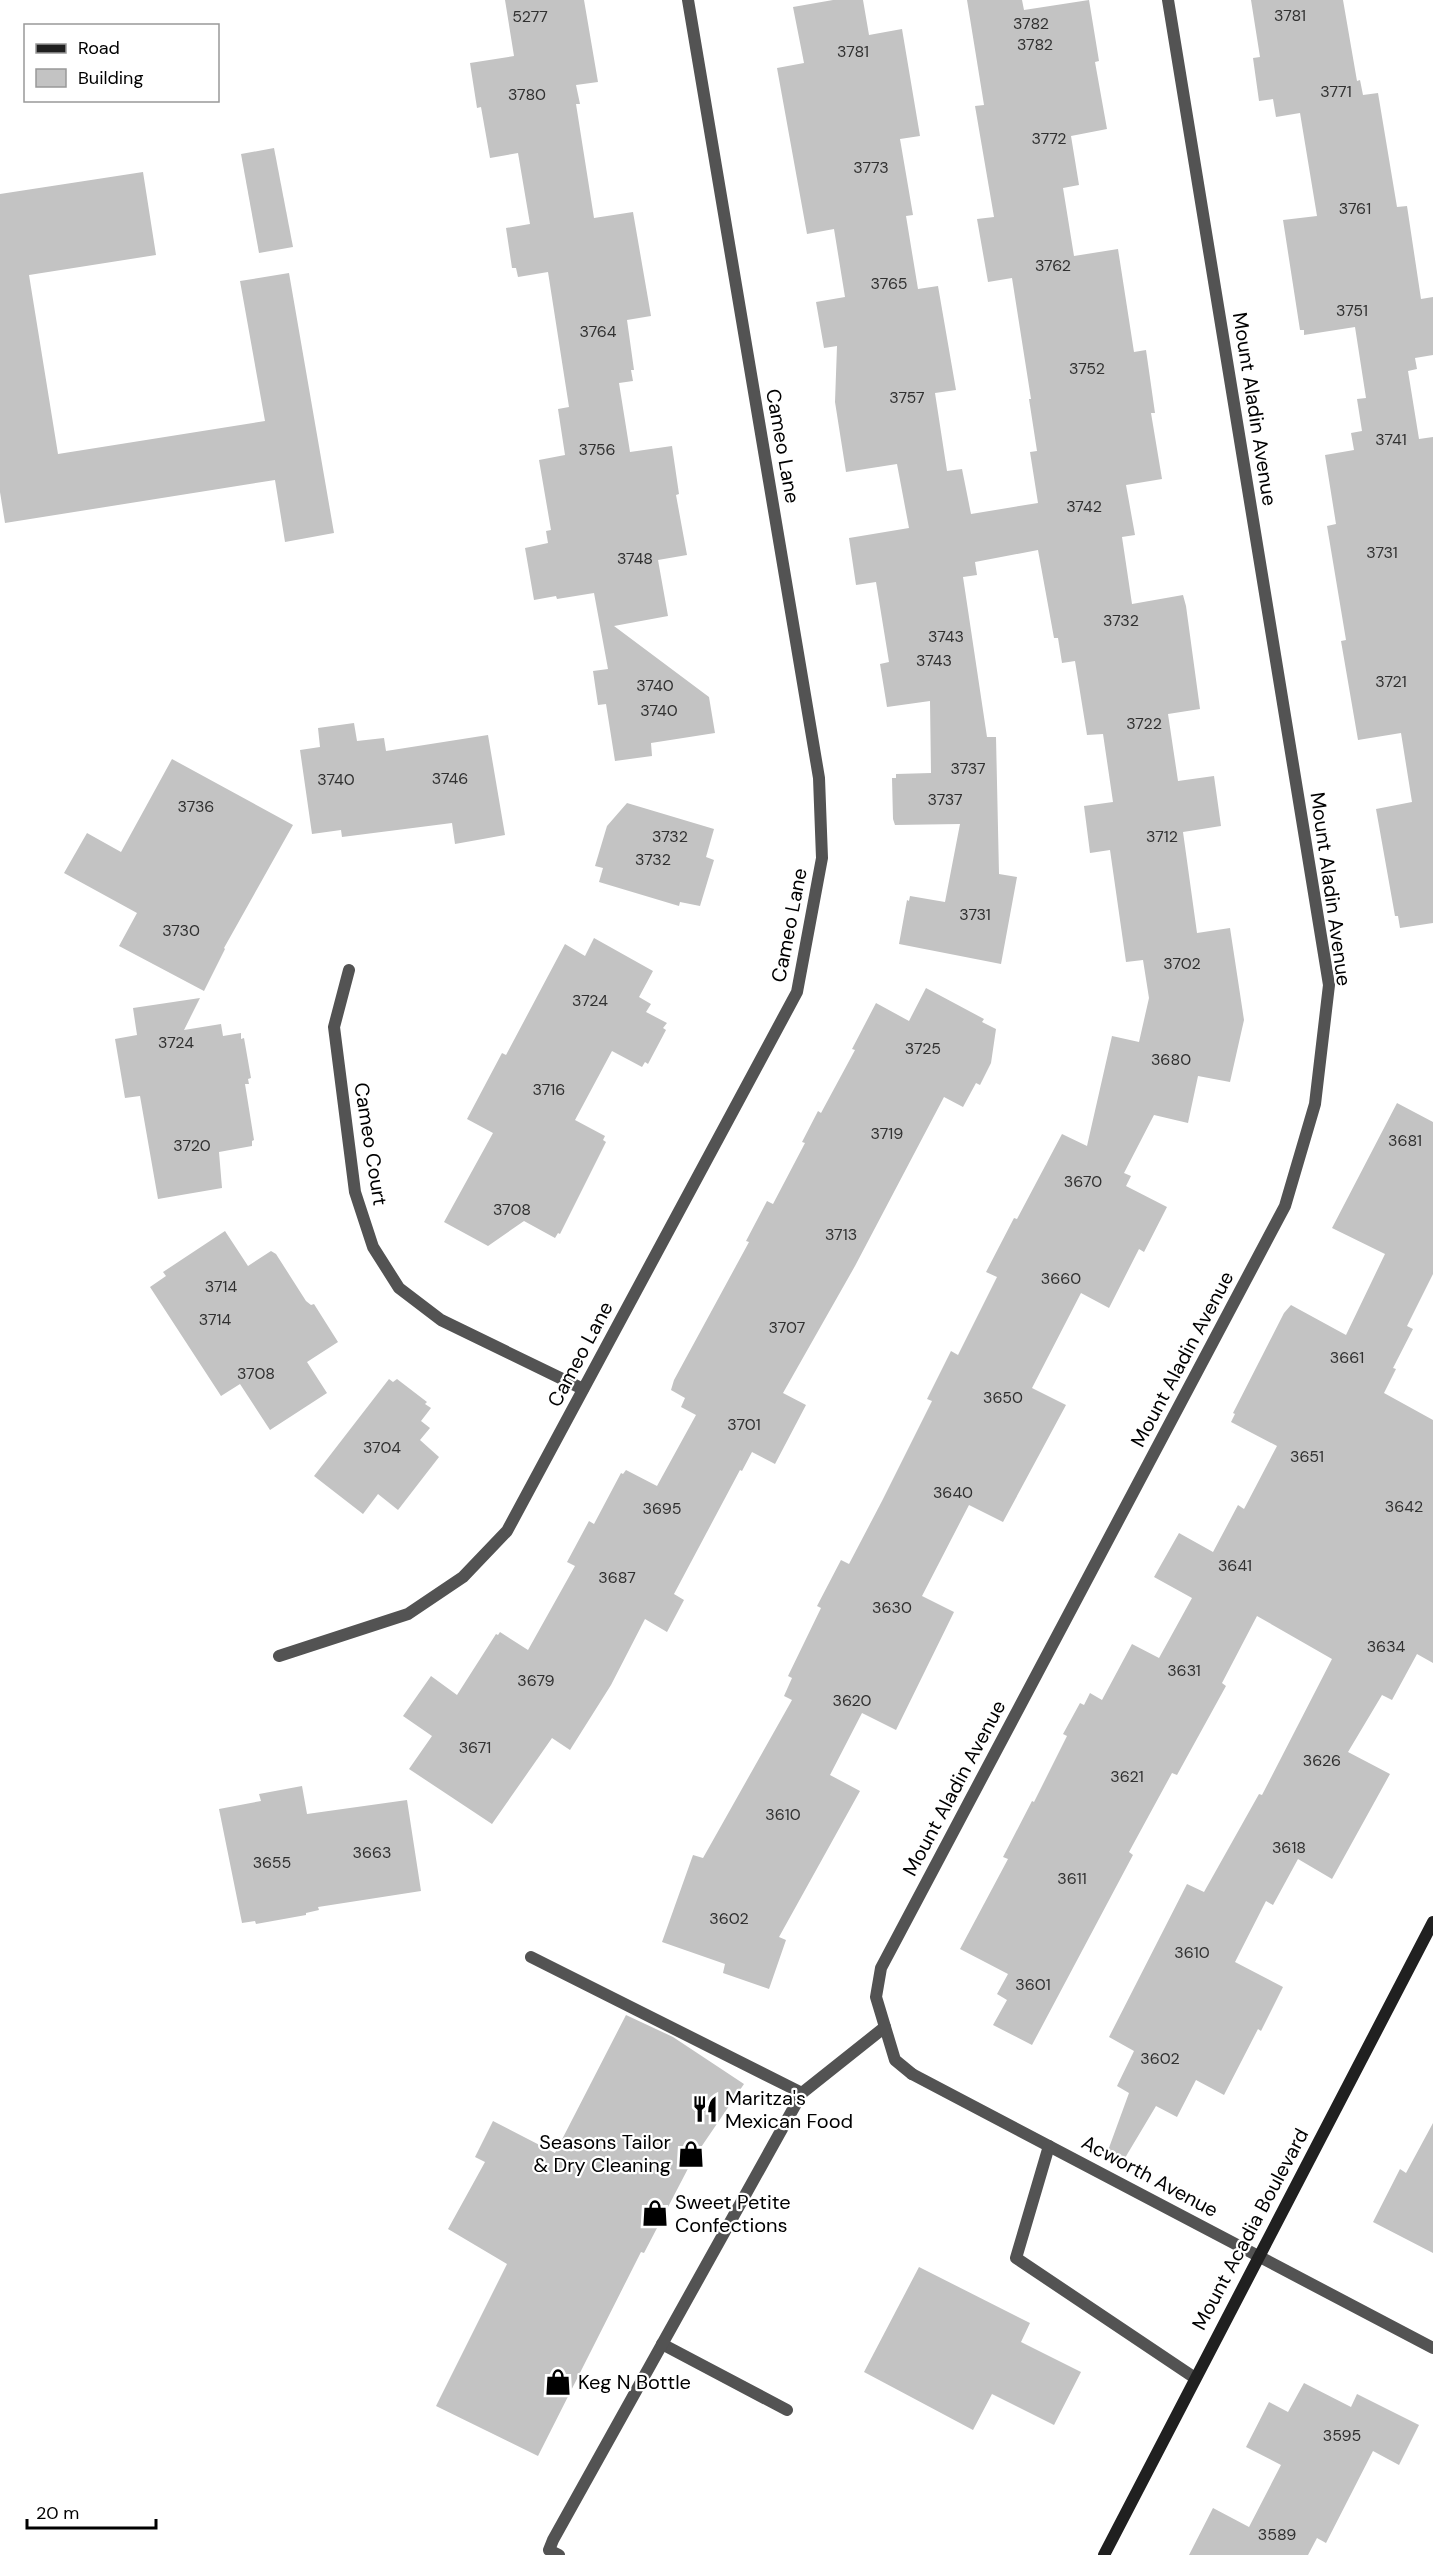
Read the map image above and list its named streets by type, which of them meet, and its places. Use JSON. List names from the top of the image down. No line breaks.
{"streets":{"main road":["Mount Acadia Boulevard"],"street":["Mount Aladin Avenue","Cameo Lane","Cameo Court","Acworth Avenue"]},"crossings":[["Mount Aladin Avenue","Acworth Avenue"],["Cameo Lane","Cameo Court"],["Acworth Avenue","Mount Acadia Boulevard"]],"places":{"restaurant":["Maritza's Mexican Food"],"shop":["Seasons Tailor & Dry Cleaning","Sweet Petite Confections","Keg N Bottle"]},"house_numbers":["3781","5277","3782","3782","3781","3771","3780","3772","3773","3761","3762","3765","3751","3764","3752","3757","3741","3756","3742","3731","3748","3732","3743","3743","3721","3740","3740","3722","3737","3746","3740","3737","3736","3732","3712","3732","3731","3730","3702","3724","3724","3725","3680","3716","3719","3681","3720","3670","3708","3713","3660","3714","3714","3707","3661","3708","3650","3701","3704","3651","3640","3642","3695","3641","3687","3630","3634","3631","3679","3620","3671","3626","3621","3610","3618","3663","3655","3611","3602","3610","3601","3602","3595","3589"],"legend":["Road","Building"],"scale_bar":"20 m"}
